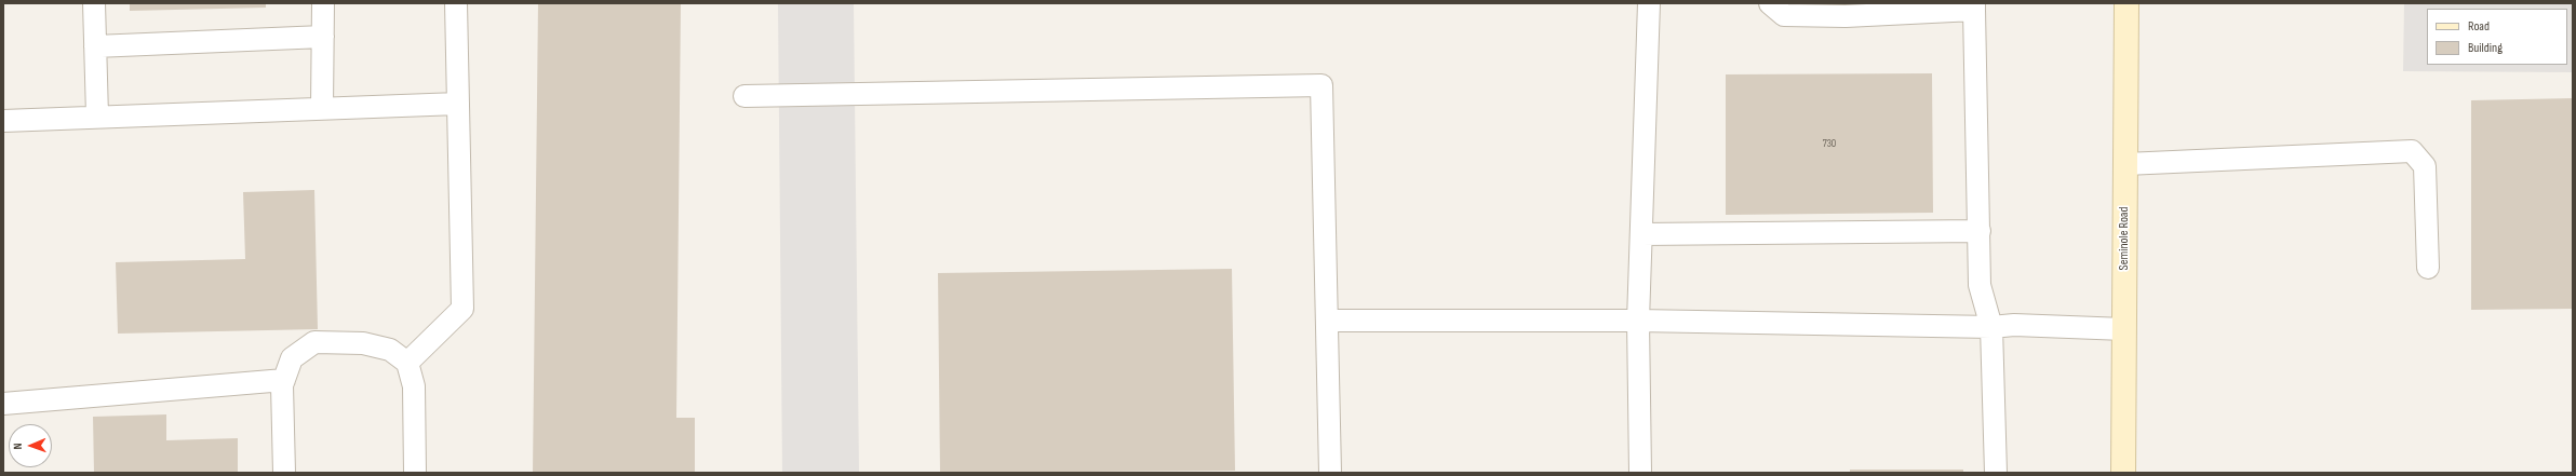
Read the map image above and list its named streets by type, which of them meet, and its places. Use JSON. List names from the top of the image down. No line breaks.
{"streets":{"street":["Seminole Road"]},"house_numbers":["730"],"legend":["Road","Building"],"north":"left"}
